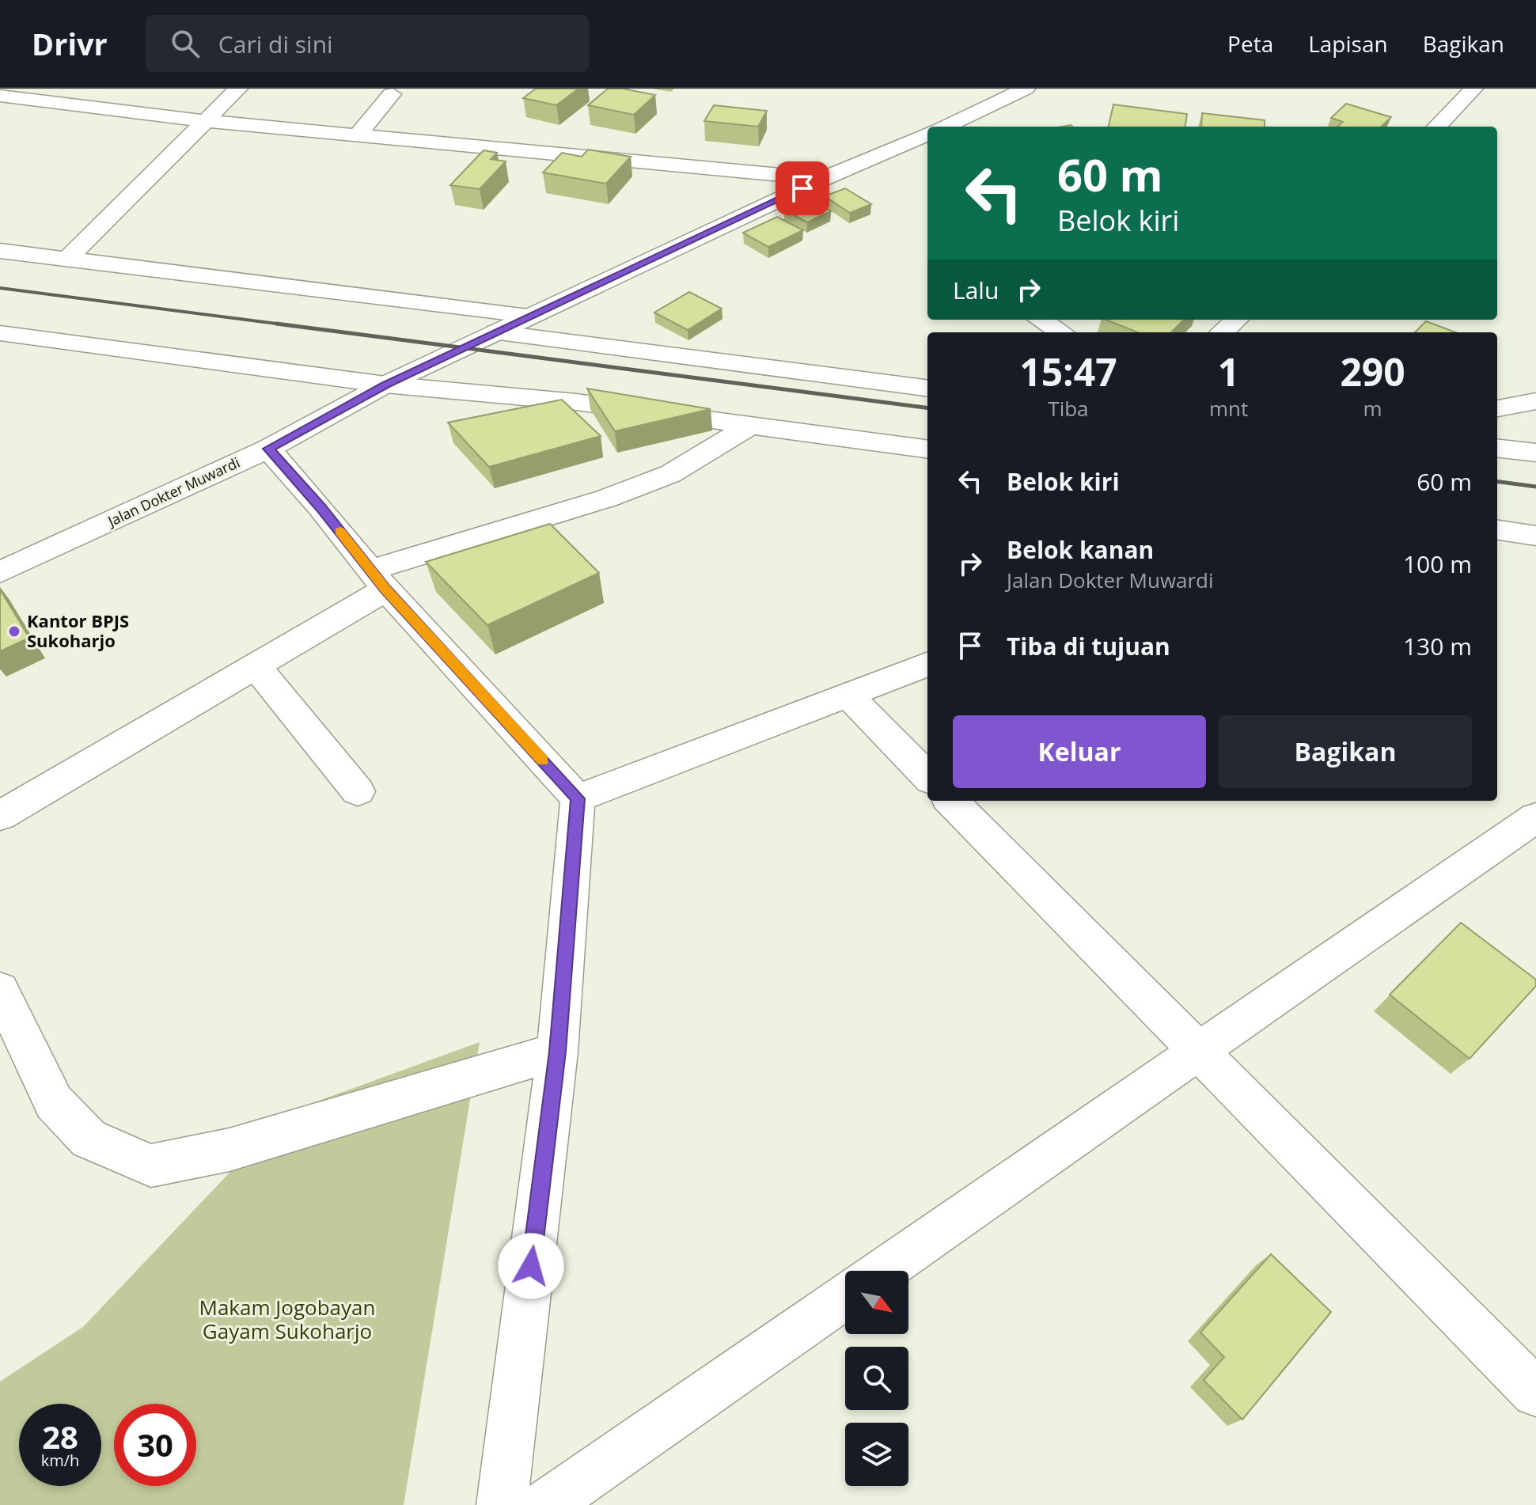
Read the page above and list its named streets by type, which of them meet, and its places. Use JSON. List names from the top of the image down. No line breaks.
{"streets":{"street":["Jalan Dokter Muwardi"]},"parks":["Makam Jogobayan Gayam Sukoharjo"],"places":["Kantor BPJS Sukoharjo"],"north":"bottom right","page":{"header":"Drivr","search":"Cari di sini","nav":["Peta","Lapisan","Bagikan"],"turn":["60 m","Belok kiri"],"then":"Lalu","eta":["15:47","Tiba","1","mnt","290","m"],"list":[{"name":"Belok kiri","value":"60 m"},{"name":"Belok kanan","note":"Jalan Dokter Muwardi","value":"100 m"},{"name":"Tiba di tujuan","value":"130 m"}],"buttons":["Keluar","Bagikan"],"speed":"28 km/h","limit":"30"}}
